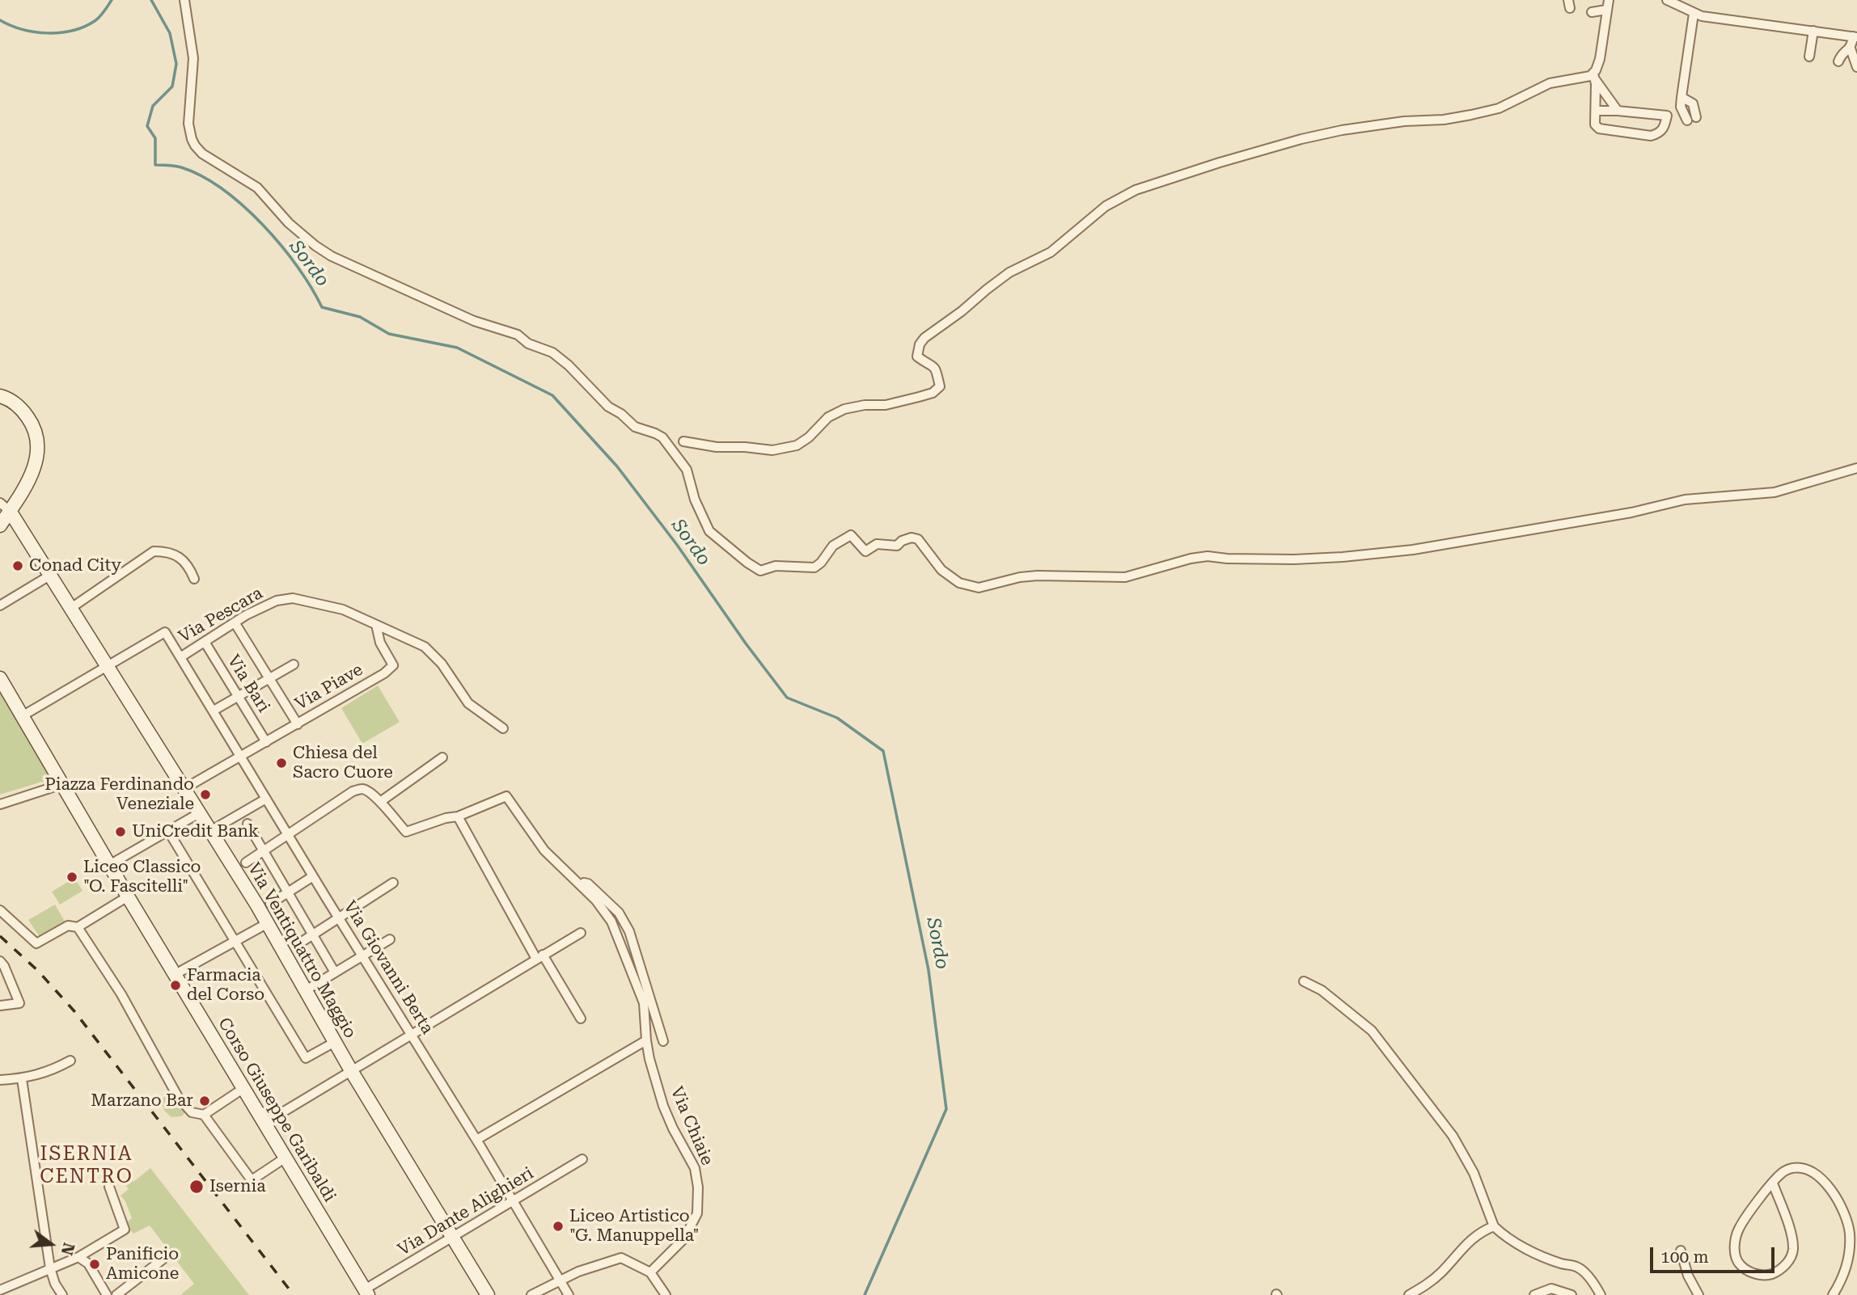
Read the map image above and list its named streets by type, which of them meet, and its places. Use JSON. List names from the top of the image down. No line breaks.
{"streets":{"main road":["Via Ventiquattro Maggio","Corso Giuseppe Garibaldi"],"street":["Via Pescara","Via Bari","Via Piave","Via Giovanni Berta","Via Chiaie","Via Dante Alighieri"]},"crossings":[["Via Pescara","Via Bari"],["Via Pescara","Via Piave"],["Via Pescara","Via Giovanni Berta"],["Via Bari","Via Piave"],["Via Piave","Via Ventiquattro Maggio"],["Via Piave","Via Giovanni Berta"],["Via Ventiquattro Maggio","Via Giovanni Berta"],["Via Ventiquattro Maggio","Via Dante Alighieri"],["Via Giovanni Berta","Via Dante Alighieri"],["Corso Giuseppe Garibaldi","Via Dante Alighieri"]],"districts":["ISERNIA CENTRO"],"water":["Sordo"],"places":["Conad City","Chiesa del Sacro Cuore","Piazza Ferdinando Veneziale","UniCredit Bank","Liceo Classico \"O. Fascitelli\"","Farmacia del Corso","Marzano Bar","Isernia","Liceo Artistico \"G. Manuppella\"","Panificio Amicone"],"scale_bar":"100 m","north":"right"}
